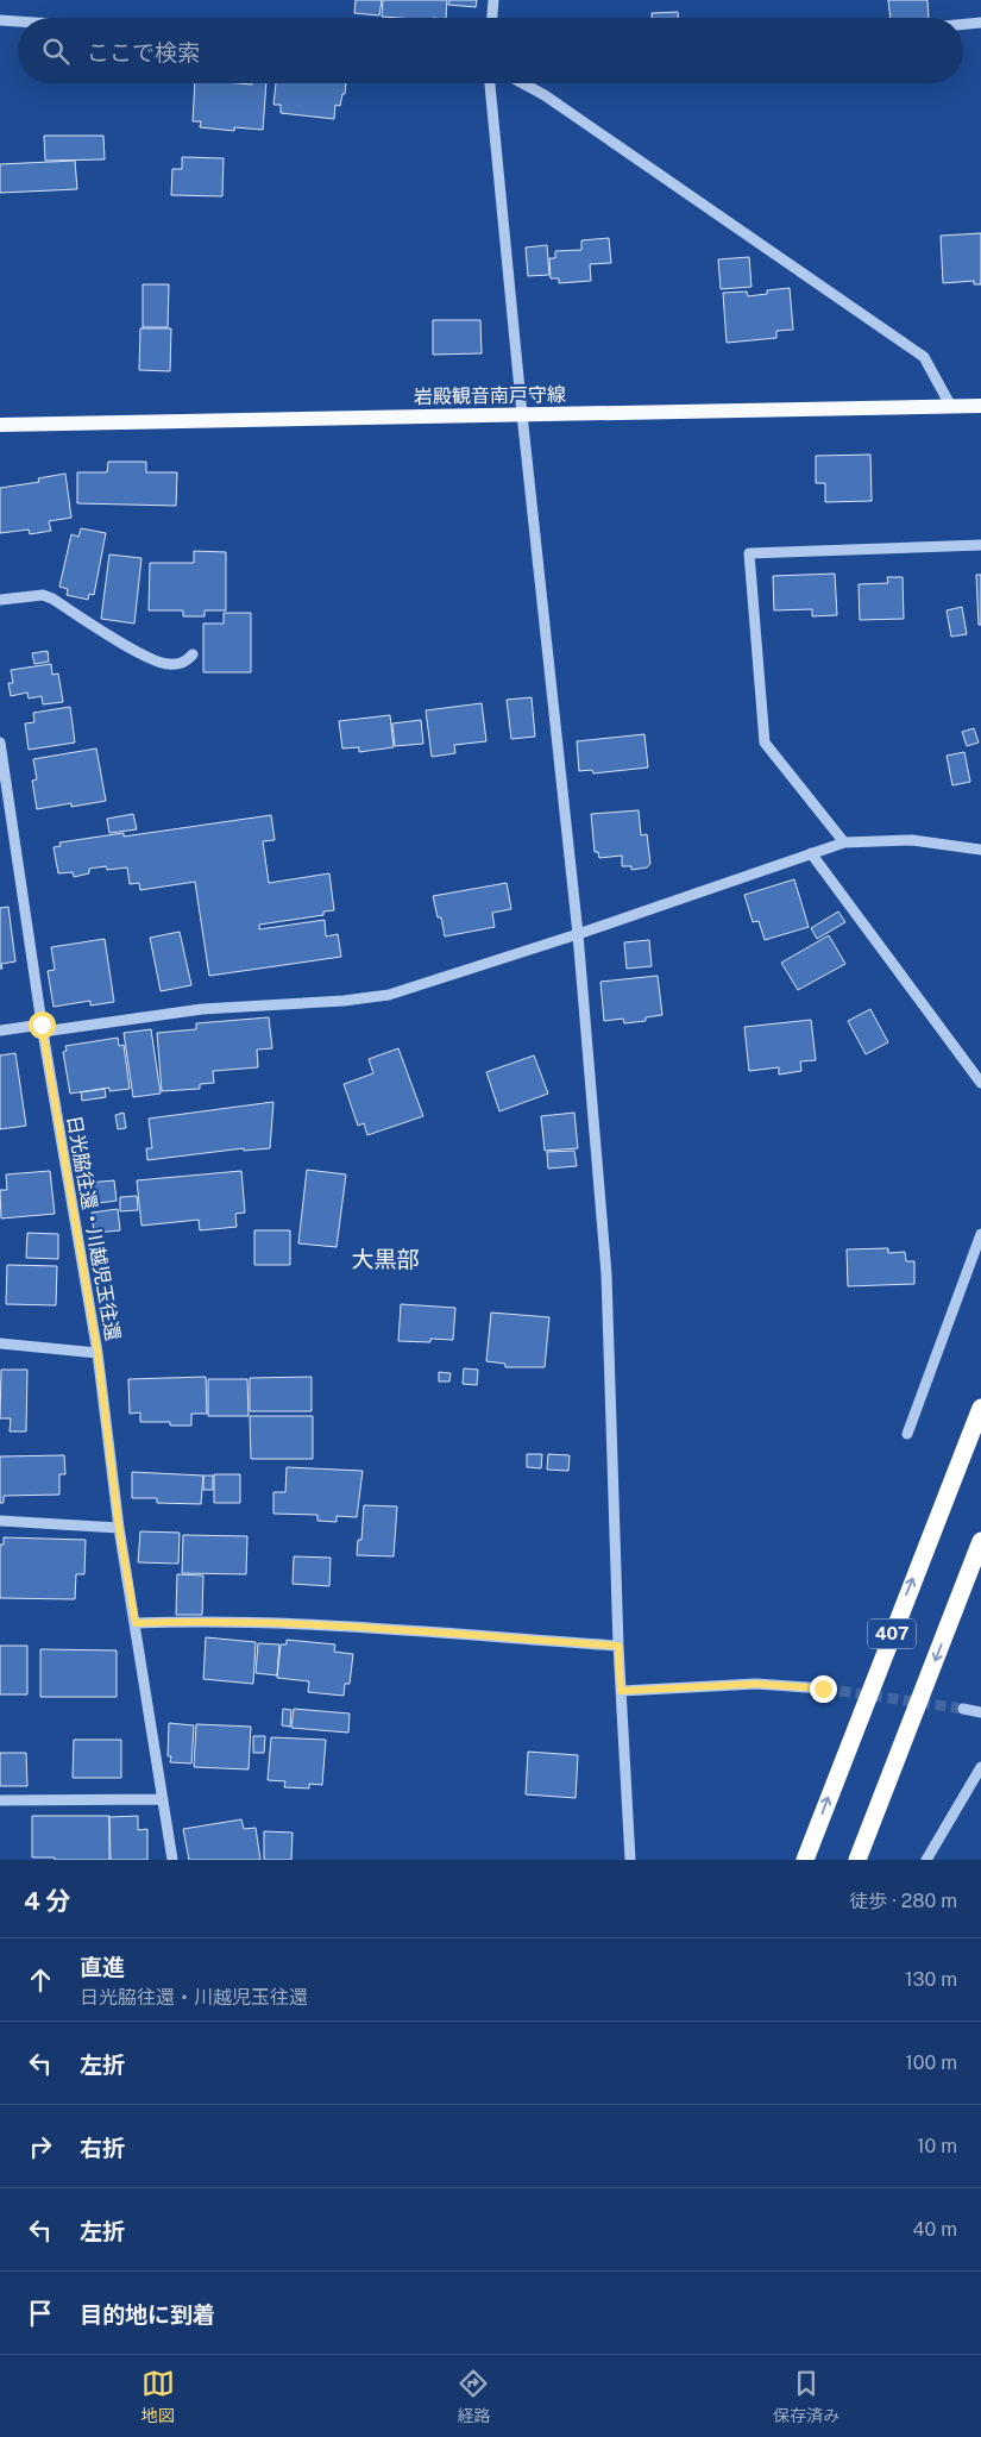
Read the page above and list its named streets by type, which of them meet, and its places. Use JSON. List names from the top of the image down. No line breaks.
{"streets":{"highway":["407"],"main road":["岩殿観音南戸守線"],"street":["日光脇往還・川越児玉往還"]},"districts":["大黒部"],"page":{"search":"ここで検索","heading":["4 分","徒歩 · 280 m"],"list":[["直進","日光脇往還・川越児玉往還","130 m"],["左折","100 m"],["右折","10 m"],["左折","40 m"],"目的地に到着"],"nav":["地図","経路","保存済み"]}}
